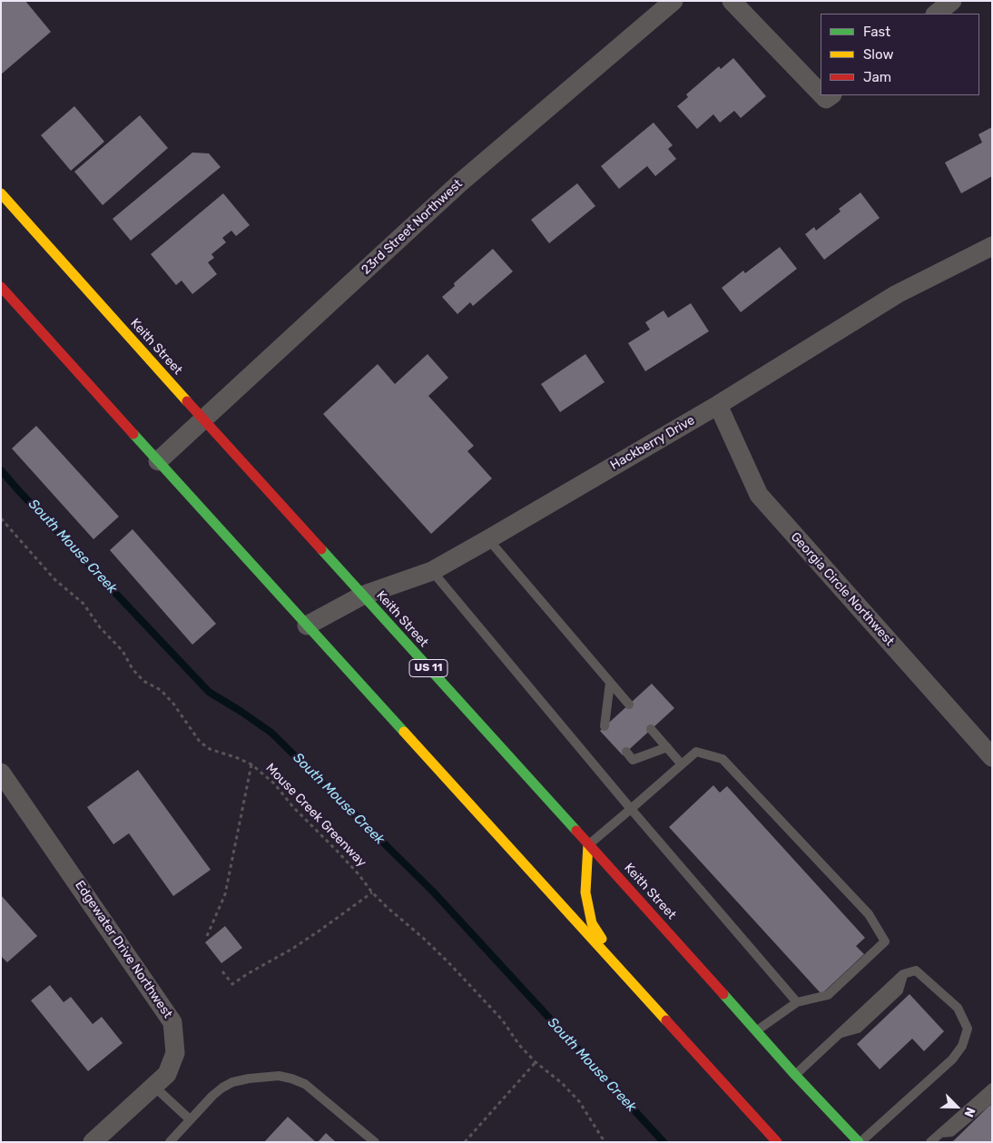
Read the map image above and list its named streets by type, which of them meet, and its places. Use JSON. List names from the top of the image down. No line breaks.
{"streets":{"main road":["Keith Street","US 11"],"street":["23rd Street Northwest","Hackberry Drive","Georgia Circle Northwest","Edgewater Drive Northwest"],"path":["Mouse Creek Greenway"]},"crossings":[["23rd Street Northwest","Keith Street"],["Keith Street","Hackberry Drive"],["Hackberry Drive","Georgia Circle Northwest"]],"water":["South Mouse Creek"],"legend":["Fast","Slow","Jam"],"north":"bottom right"}
